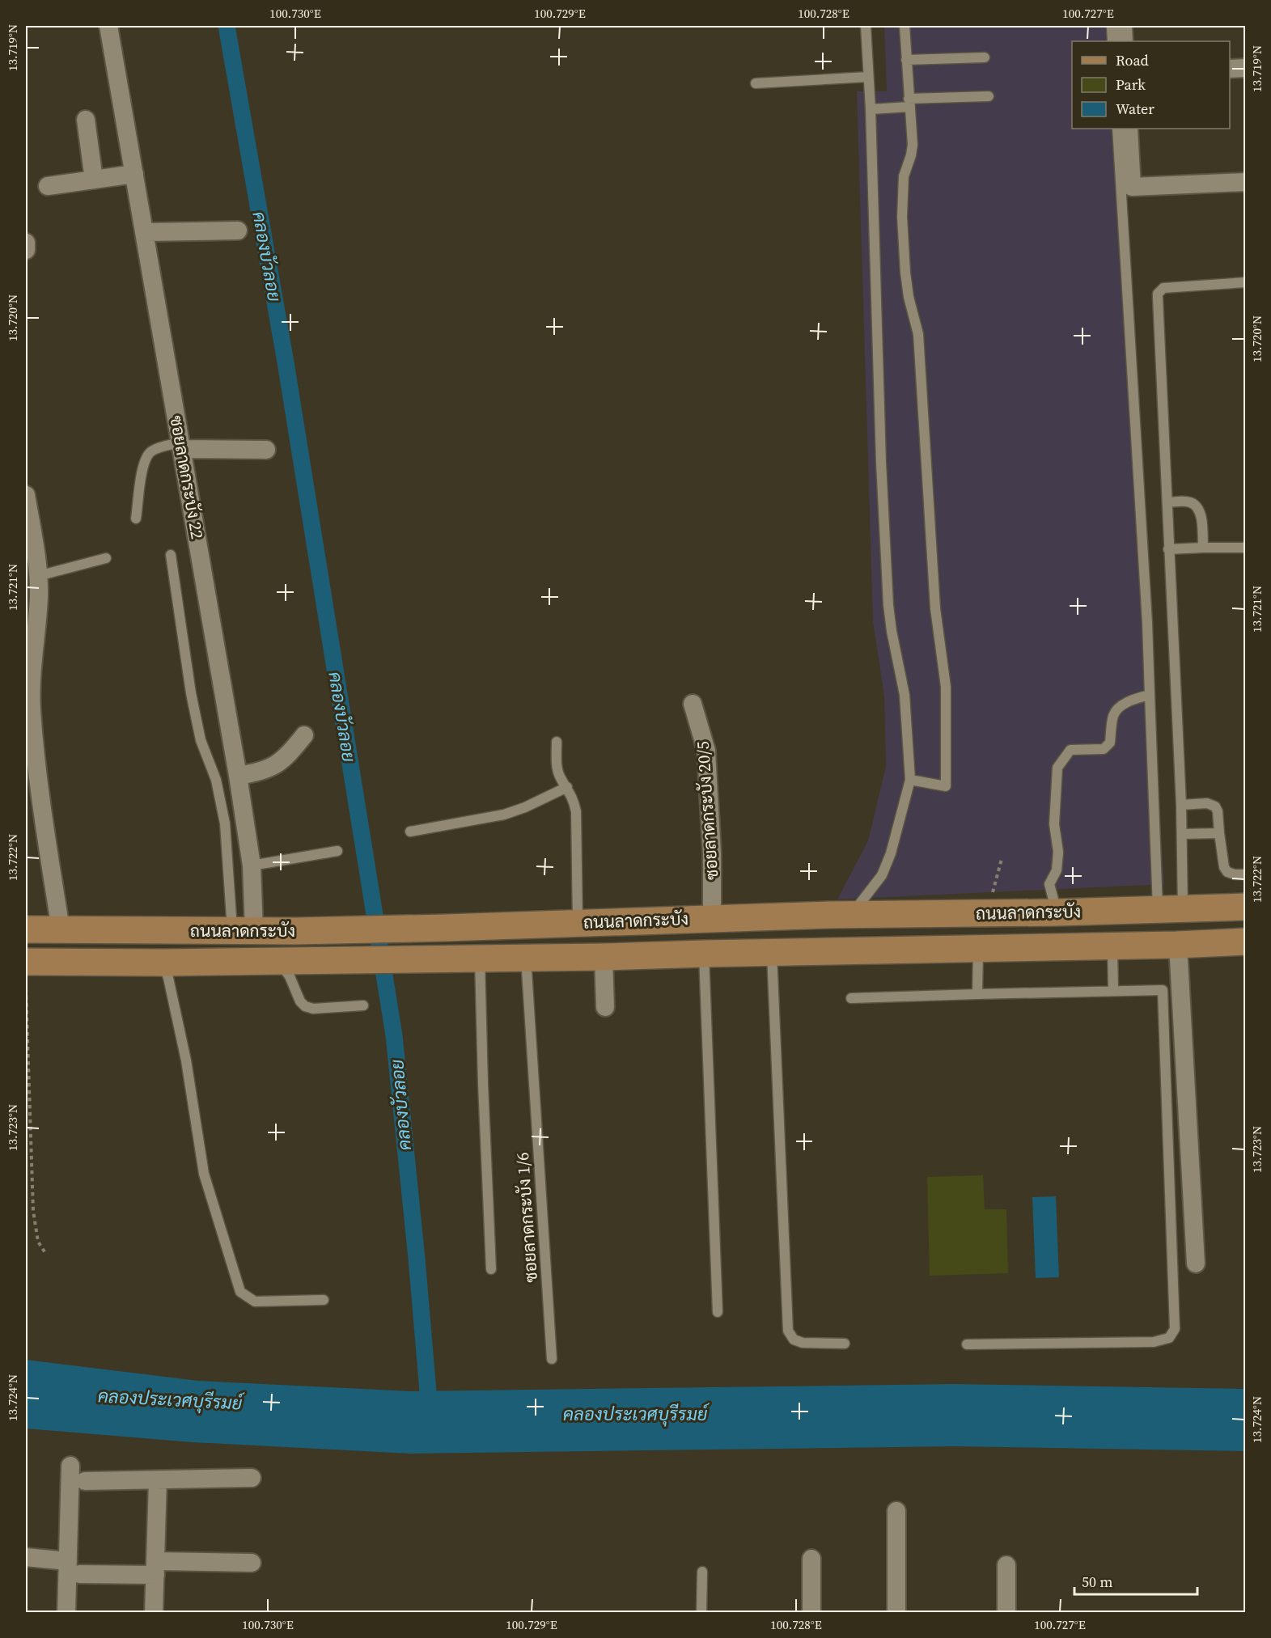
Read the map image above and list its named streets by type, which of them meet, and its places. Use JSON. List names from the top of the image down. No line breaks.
{"streets":{"main road":["ถนนลาดกระบัง"],"street":["ซอยลาดกระบัง 22","ซอยลาดกระบัง 20/5"],"lane":["ซอยลาดกระบัง 1/6"]},"crossings":[["ซอยลาดกระบัง 22","ถนนลาดกระบัง"],["ซอยลาดกระบัง 20/5","ถนนลาดกระบัง"],["ถนนลาดกระบัง","ซอยลาดกระบัง 1/6"]],"water":["คลองบัวลอย","คลองประเวศบุรีรมย์"],"legend":["Road","Park","Water"],"scale_bar":"50 m","coordinates":["100.730°E","100.729°E","100.728°E","100.727°E","13.719°N","13.720°N","13.721°N","13.722°N","13.723°N","13.724°N"]}
